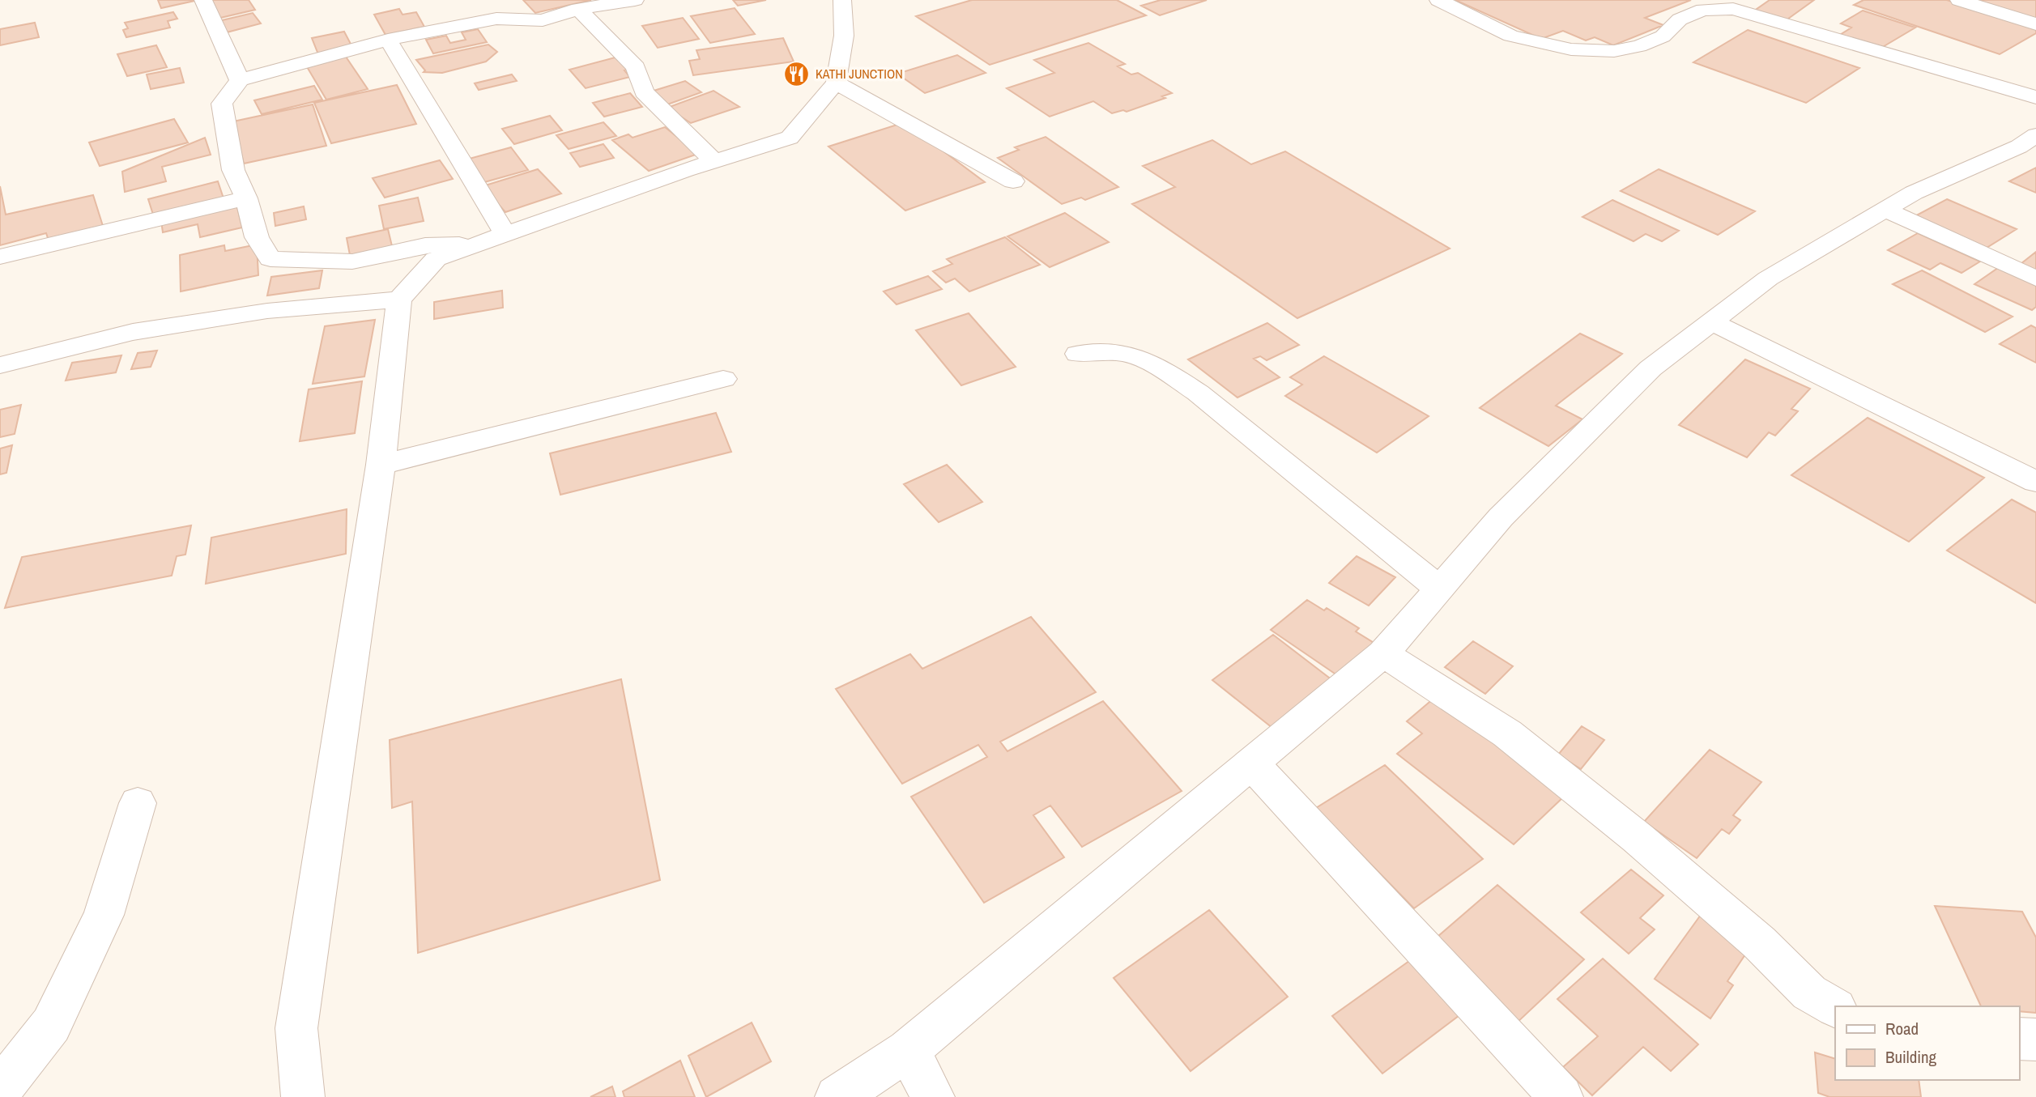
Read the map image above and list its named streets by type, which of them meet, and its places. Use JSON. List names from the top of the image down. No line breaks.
{"places":{"restaurant":["KATHI JUNCTION"]},"legend":["Road","Building"]}
